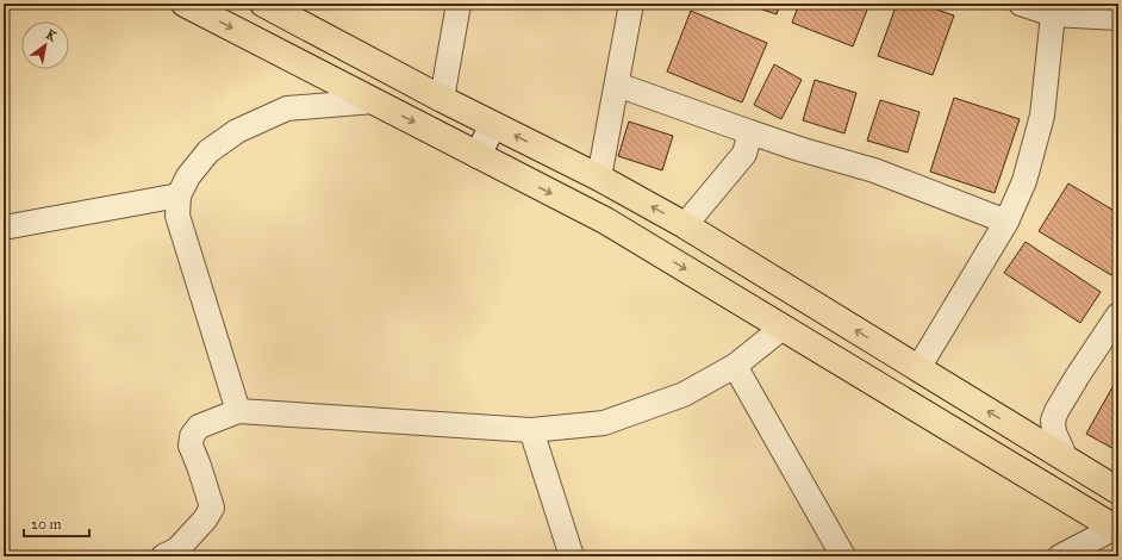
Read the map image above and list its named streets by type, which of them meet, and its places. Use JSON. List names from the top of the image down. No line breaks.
{"scale_bar":"20 m","north":"top right"}
